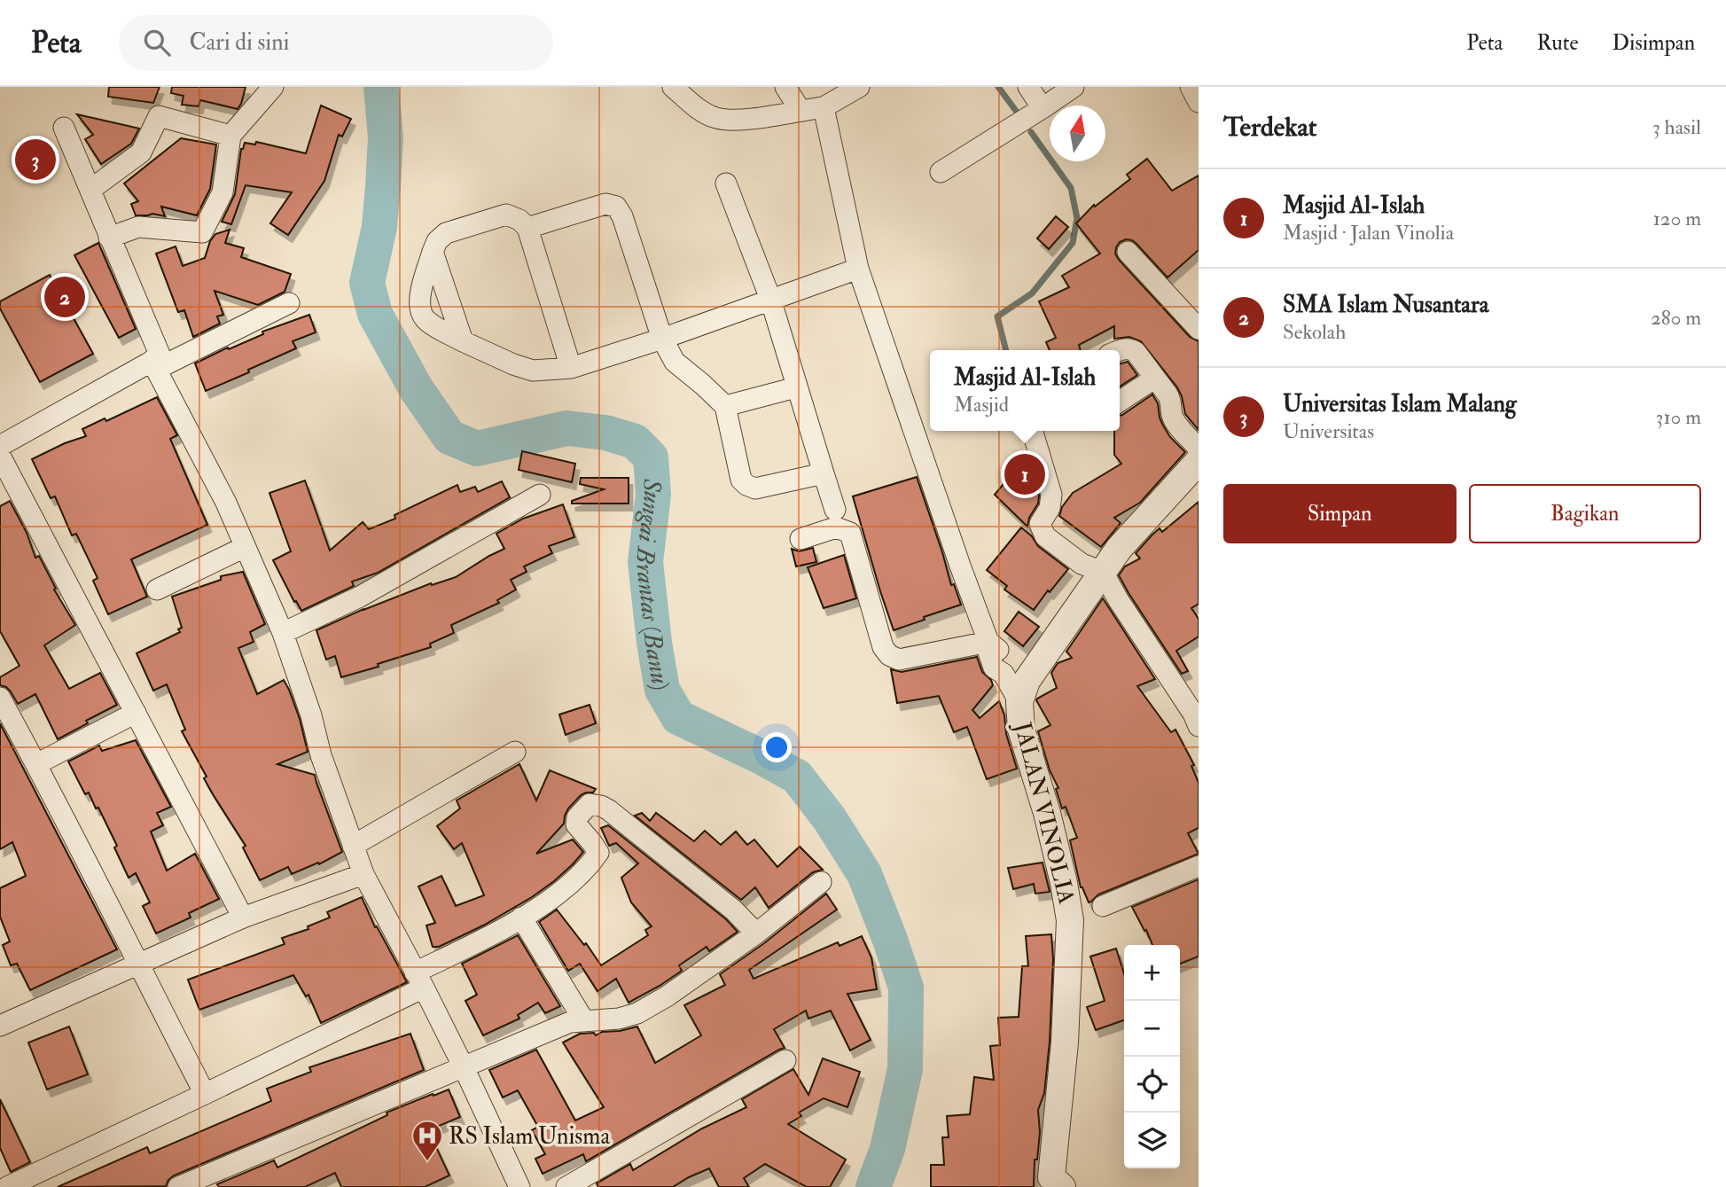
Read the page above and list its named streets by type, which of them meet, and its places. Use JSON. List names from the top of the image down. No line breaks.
{"streets":{"street":["JALAN VINOLIA"]},"water":["Sungai Brantas (Banu)"],"places":{"hospital":["RS Islam Unisma"]},"north":"top","page":{"header":"Peta","search":"Cari di sini","nav":["Peta","Rute","Disimpan"],"heading":["Terdekat","3 hasil"],"pins":["3","2","1"],"list":[{"mark":"1","name":"Masjid Al-Islah","note":"Masjid · Jalan Vinolia","value":"120 m"},{"mark":"2","name":"SMA Islam Nusantara","note":"Sekolah","value":"280 m"},{"mark":"3","name":"Universitas Islam Malang","note":"Universitas","value":"310 m"}],"popup":["Masjid Al-Islah","Masjid"],"buttons":["Simpan","Bagikan"],"map_buttons":["+","−"]}}
